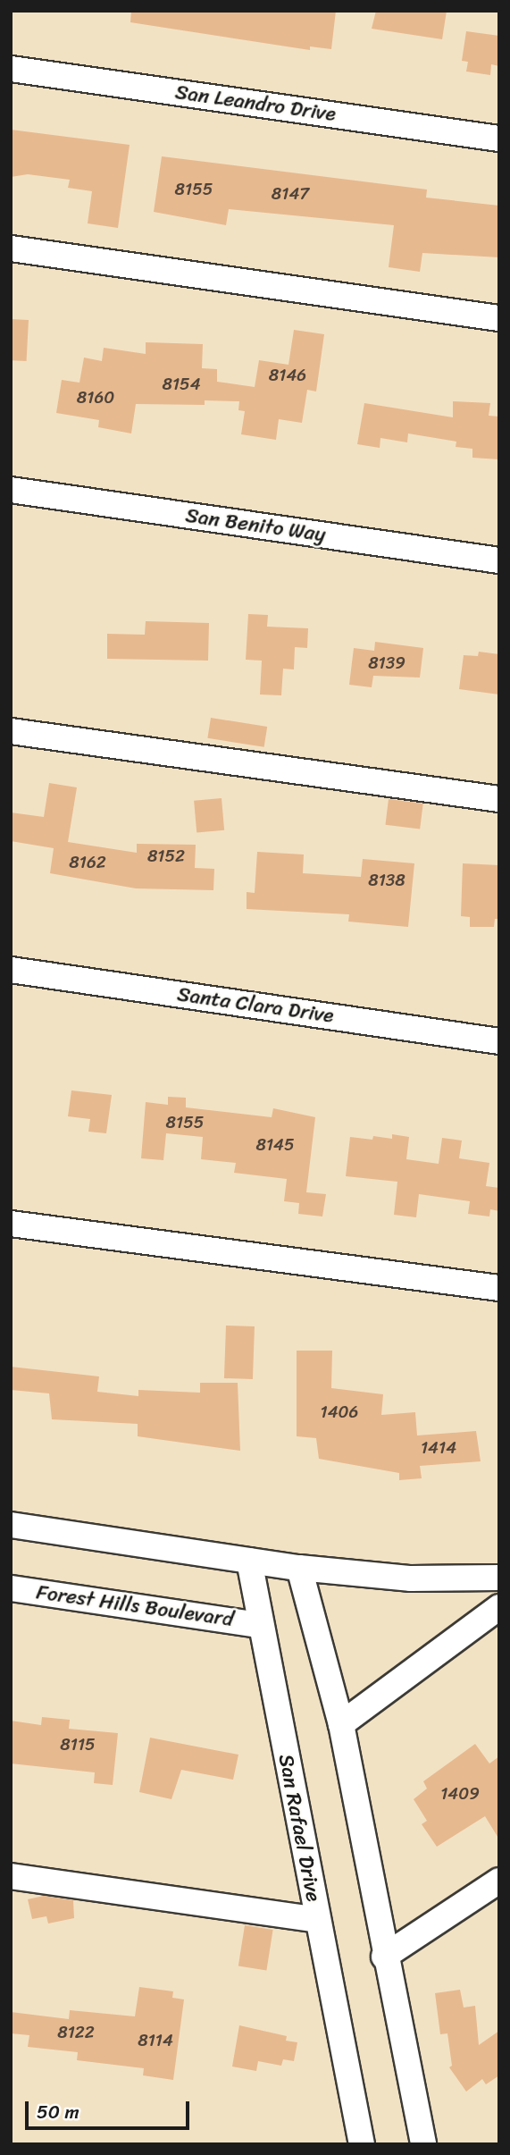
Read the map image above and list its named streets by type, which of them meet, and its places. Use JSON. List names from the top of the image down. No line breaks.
{"streets":{"street":["San Leandro Drive","San Benito Way","Santa Clara Drive","Forest Hills Boulevard","San Rafael Drive"]},"crossings":[["Forest Hills Boulevard","San Rafael Drive"]],"house_numbers":["8155","8147","8146","8154","8160","8139","8152","8162","8138","8155","8145","1406","1414","8115","1409","8122","8114"],"scale_bar":"50 m"}
